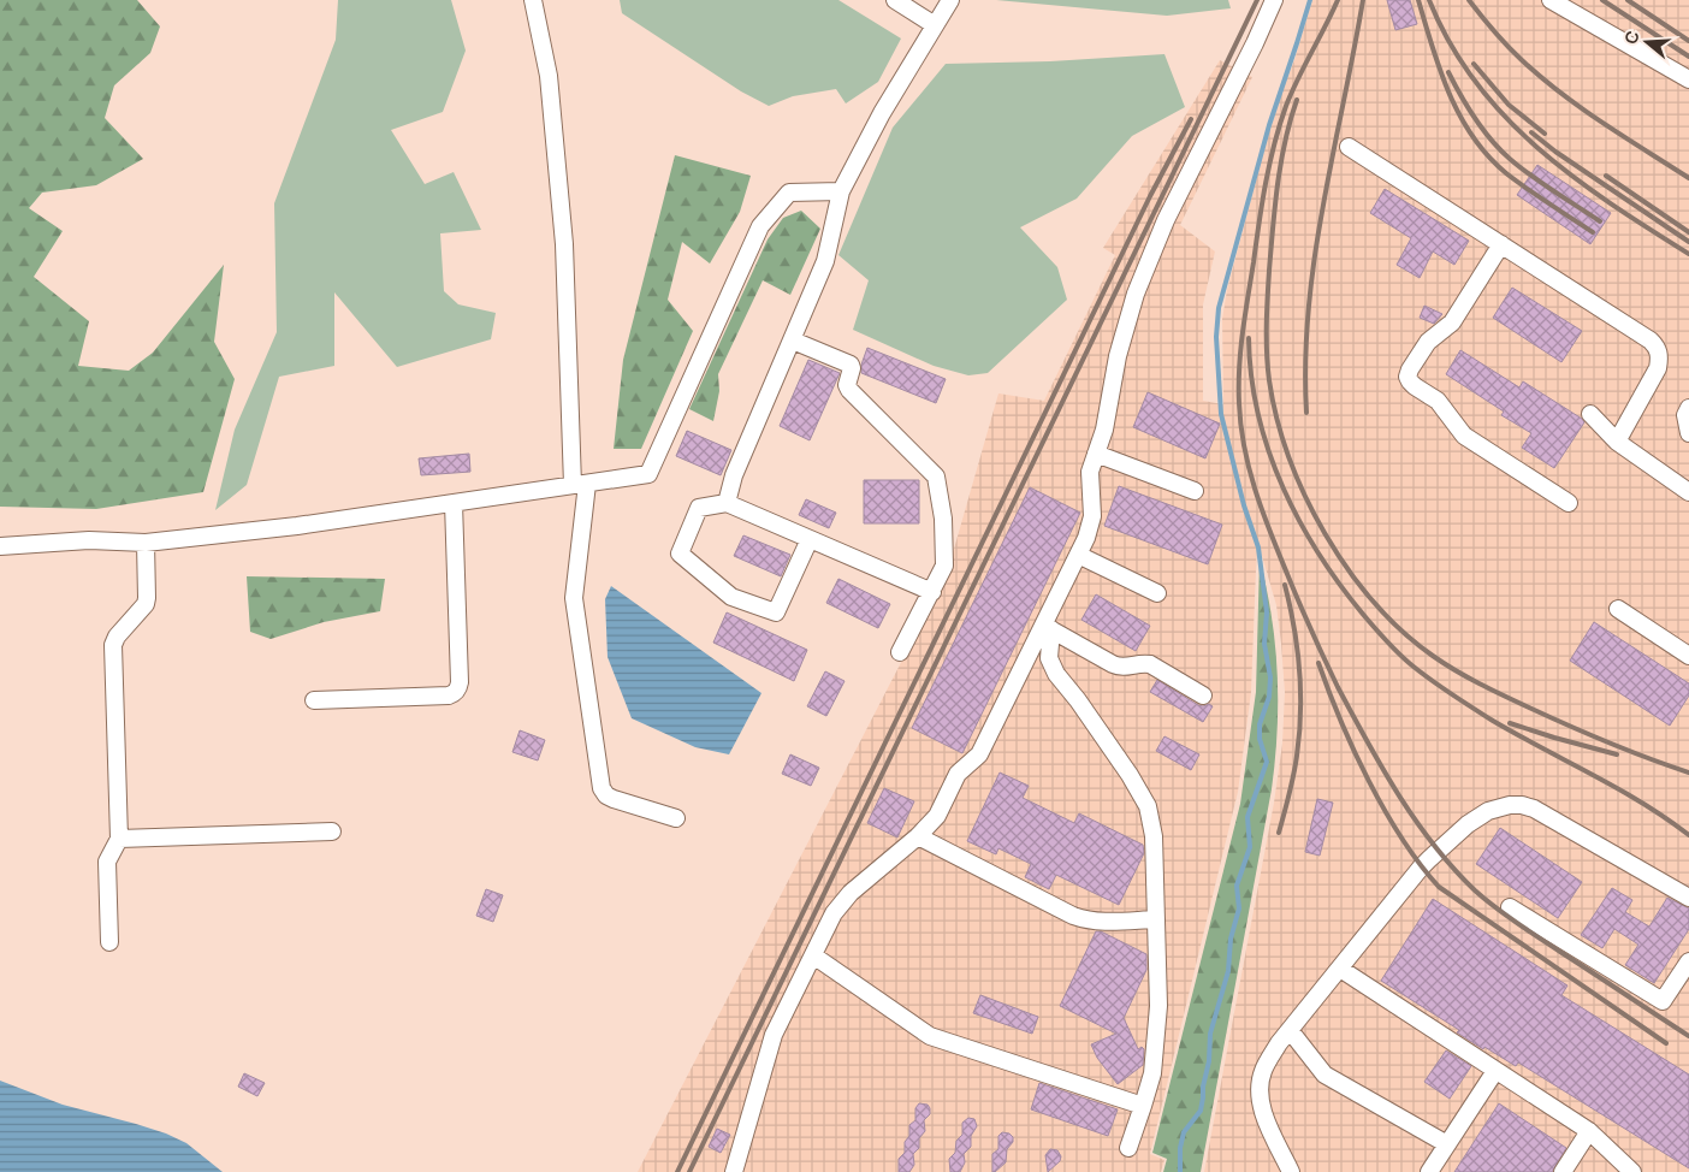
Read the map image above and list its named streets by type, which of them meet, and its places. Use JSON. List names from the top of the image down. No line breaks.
{"north":"left"}
